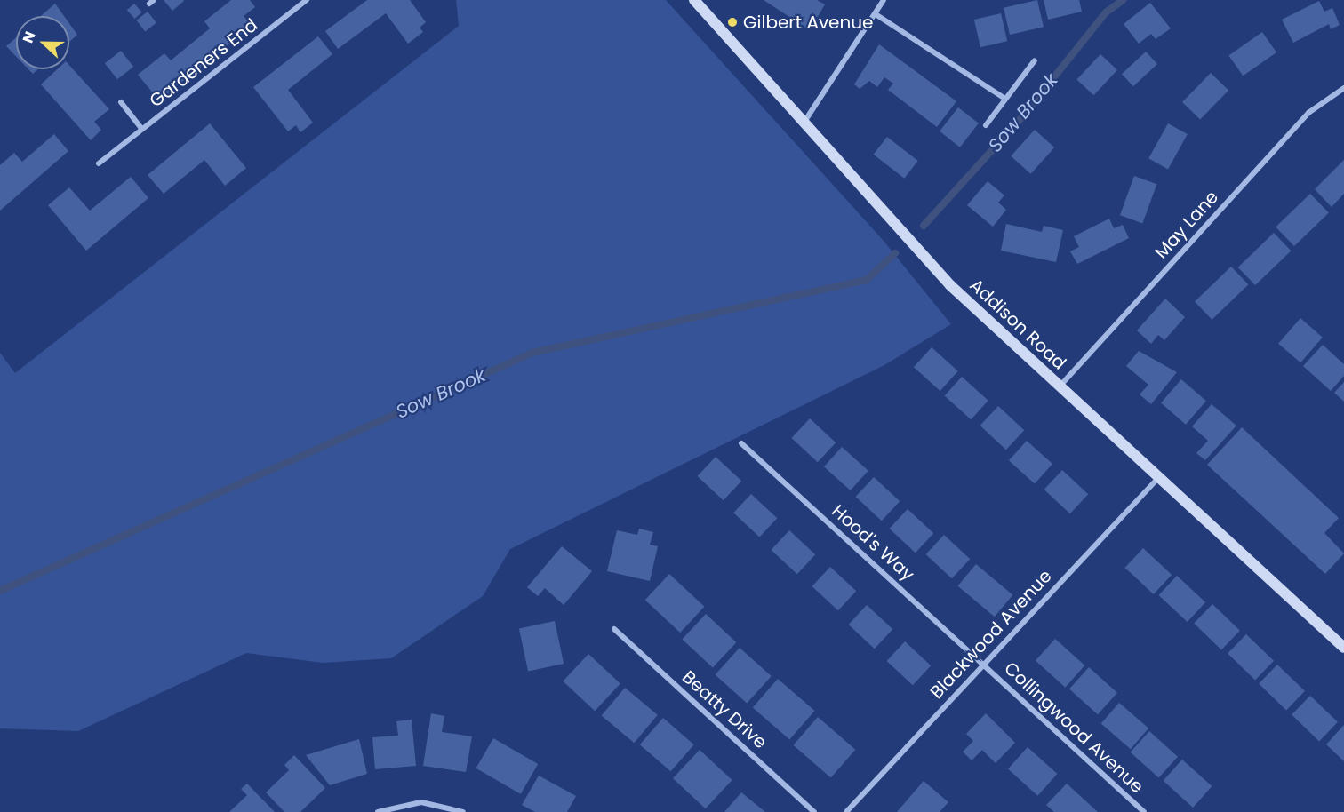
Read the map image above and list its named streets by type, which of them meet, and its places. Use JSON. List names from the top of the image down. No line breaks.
{"streets":{"street":["Gardeners End","May Lane","Addison Road","Hood's Way","Blackwood Avenue","Beatty Drive","Collingwood Avenue"]},"crossings":[["May Lane","Addison Road"],["Addison Road","Blackwood Avenue"],["Hood's Way","Blackwood Avenue"],["Hood's Way","Collingwood Avenue"],["Blackwood Avenue","Collingwood Avenue"]],"water":["Sow Brook"],"places":["Gilbert Avenue"],"north":"left"}
